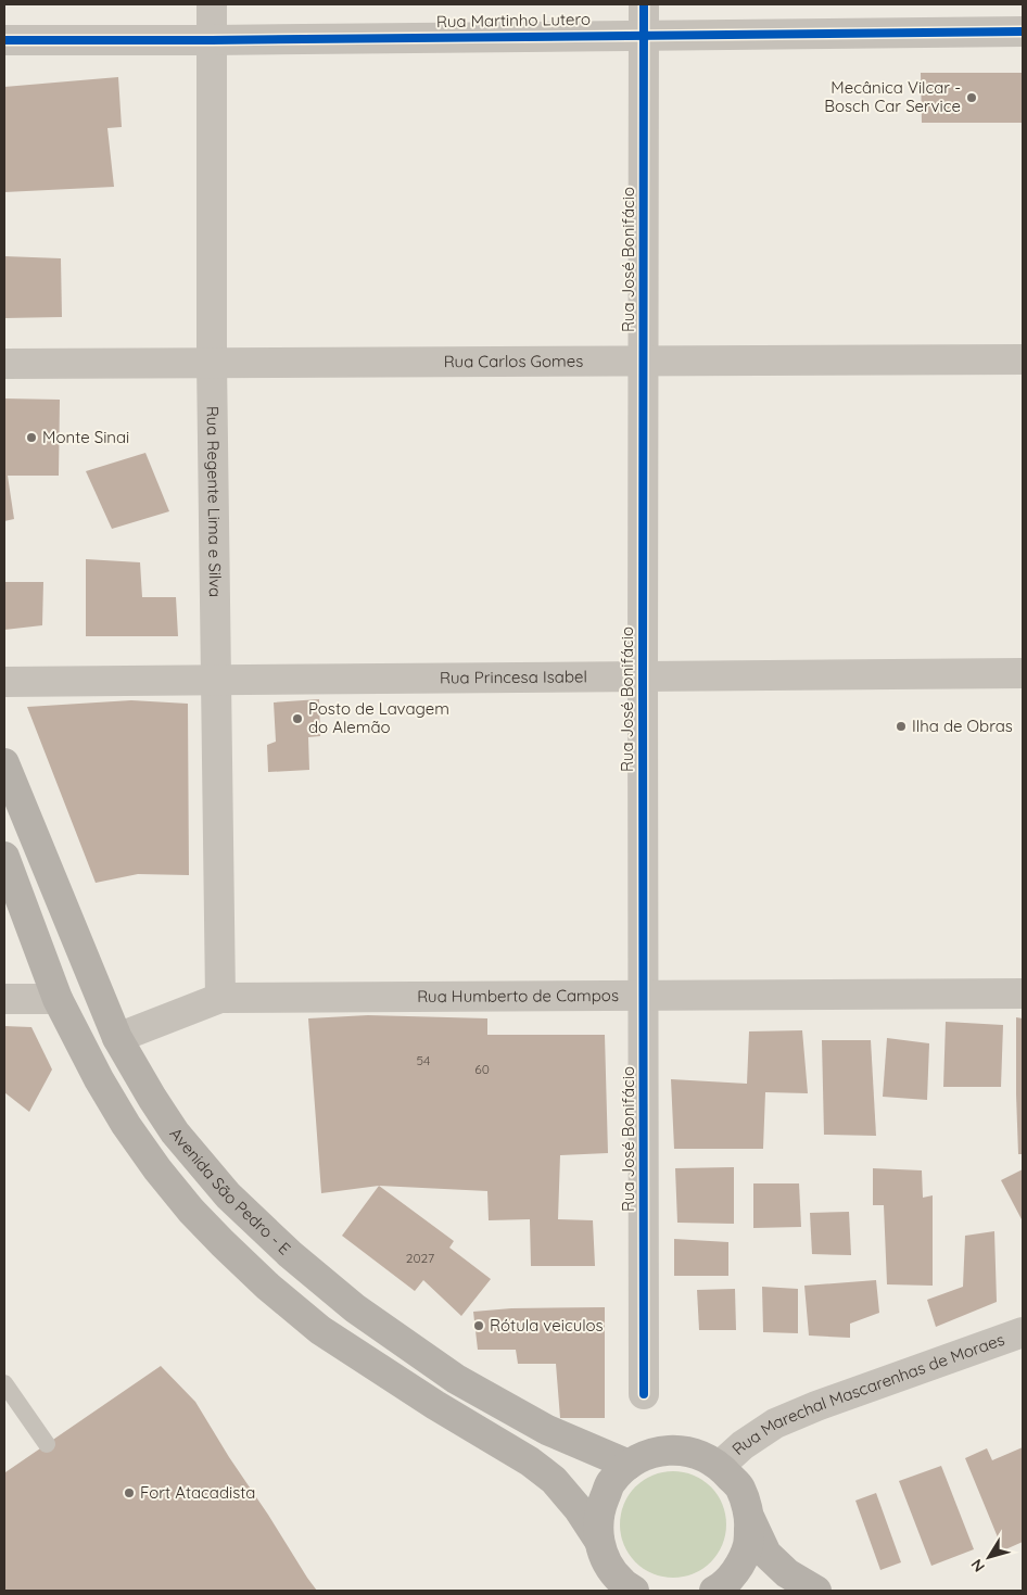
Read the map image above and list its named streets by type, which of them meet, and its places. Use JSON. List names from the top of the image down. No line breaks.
{"streets":{"main road":["Avenida São Pedro - E"],"street":["Rua Martinho Lutero","Rua José Bonifácio","Rua Carlos Gomes","Rua Regente Lima e Silva","Rua Princesa Isabel","Rua Humberto de Campos","Rua Marechal Mascarenhas de Moraes"]},"crossings":[["Rua Martinho Lutero","Rua José Bonifácio"],["Rua Martinho Lutero","Rua Regente Lima e Silva"],["Rua José Bonifácio","Rua Carlos Gomes"],["Rua José Bonifácio","Rua Princesa Isabel"],["Rua José Bonifácio","Rua Humberto de Campos"],["Rua Carlos Gomes","Rua Regente Lima e Silva"],["Rua Regente Lima e Silva","Rua Princesa Isabel"],["Rua Regente Lima e Silva","Rua Humberto de Campos"],["Rua Humberto de Campos","Avenida São Pedro - E"]],"places":["Mecânica Vilcar - Bosch Car Service","Monte Sinai","Posto de Lavagem do Alemão","Ilha de Obras","Rótula veiculos","Fort Atacadista"],"house_numbers":["54","60","2027"],"north":"bottom left"}
